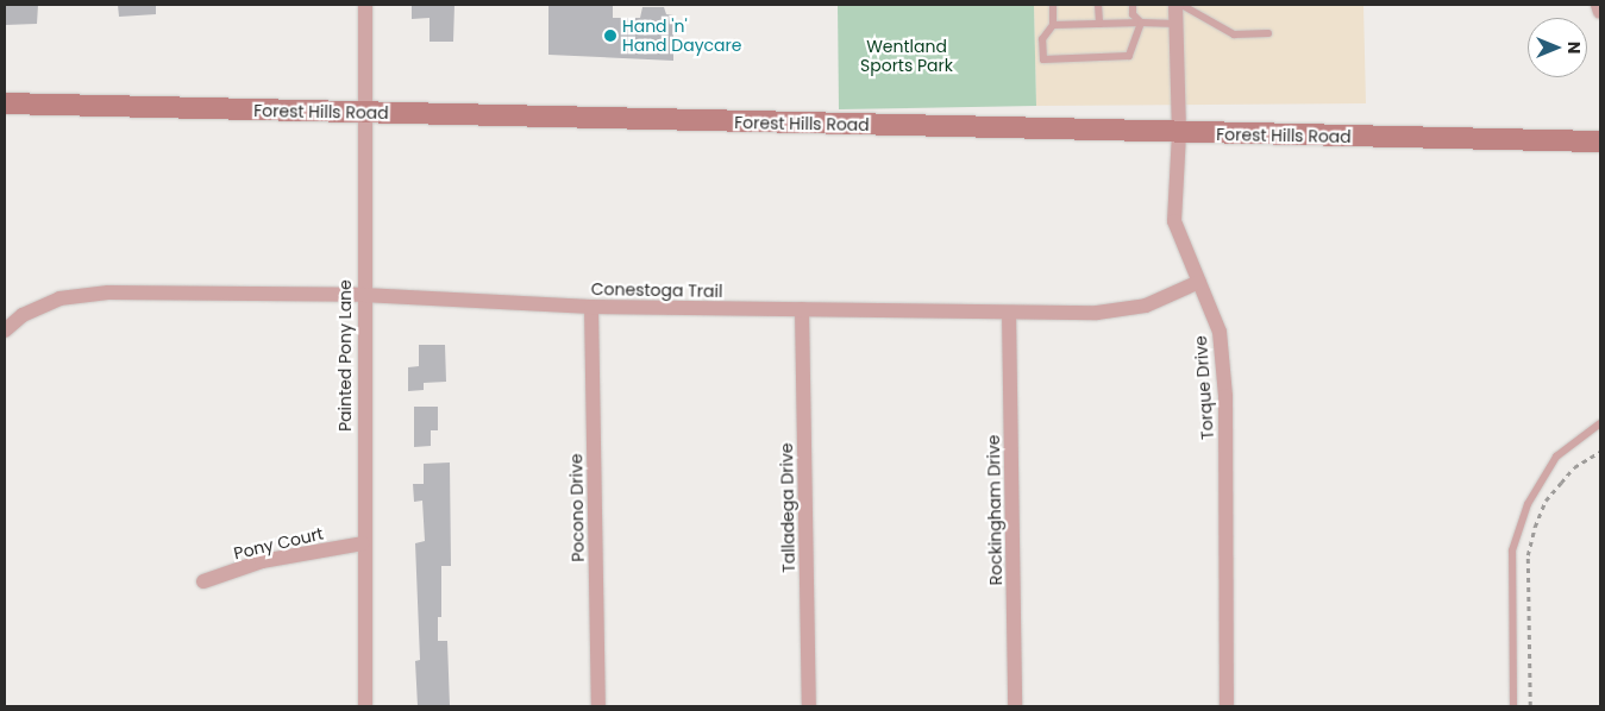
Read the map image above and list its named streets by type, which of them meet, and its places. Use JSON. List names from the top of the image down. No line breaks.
{"streets":{"street":["Forest Hills Road","Conestoga Trail","Painted Pony Lane","Torque Drive","Pocono Drive","Talladega Drive","Rockingham Drive","Pony Court"]},"crossings":[["Forest Hills Road","Painted Pony Lane"],["Forest Hills Road","Torque Drive"],["Conestoga Trail","Painted Pony Lane"],["Conestoga Trail","Torque Drive"],["Conestoga Trail","Pocono Drive"],["Conestoga Trail","Talladega Drive"],["Conestoga Trail","Rockingham Drive"],["Painted Pony Lane","Pony Court"]],"parks":["Wentland Sports Park"],"places":["Hand 'n' Hand Daycare"],"north":"right"}
